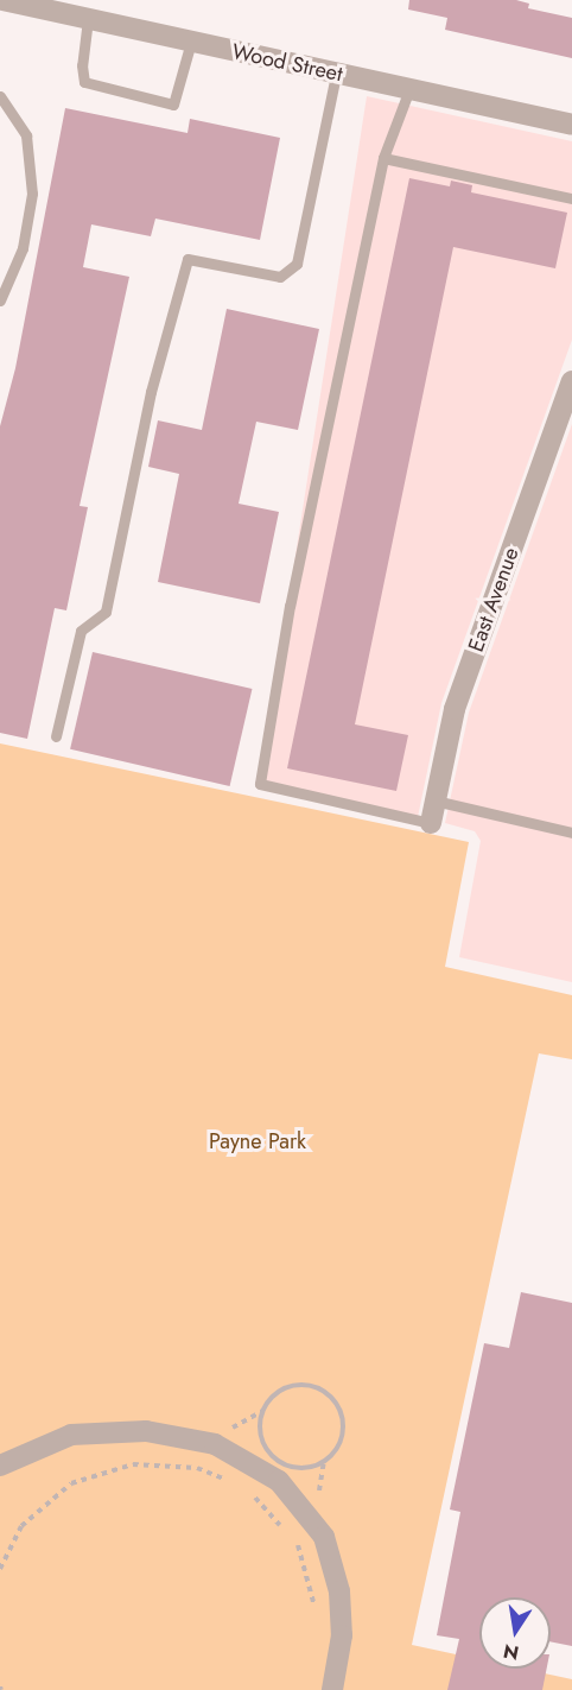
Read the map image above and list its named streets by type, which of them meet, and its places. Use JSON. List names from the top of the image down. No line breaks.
{"streets":{"street":["Wood Street","East Avenue"]},"parks":["Payne Park"],"north":"bottom"}
